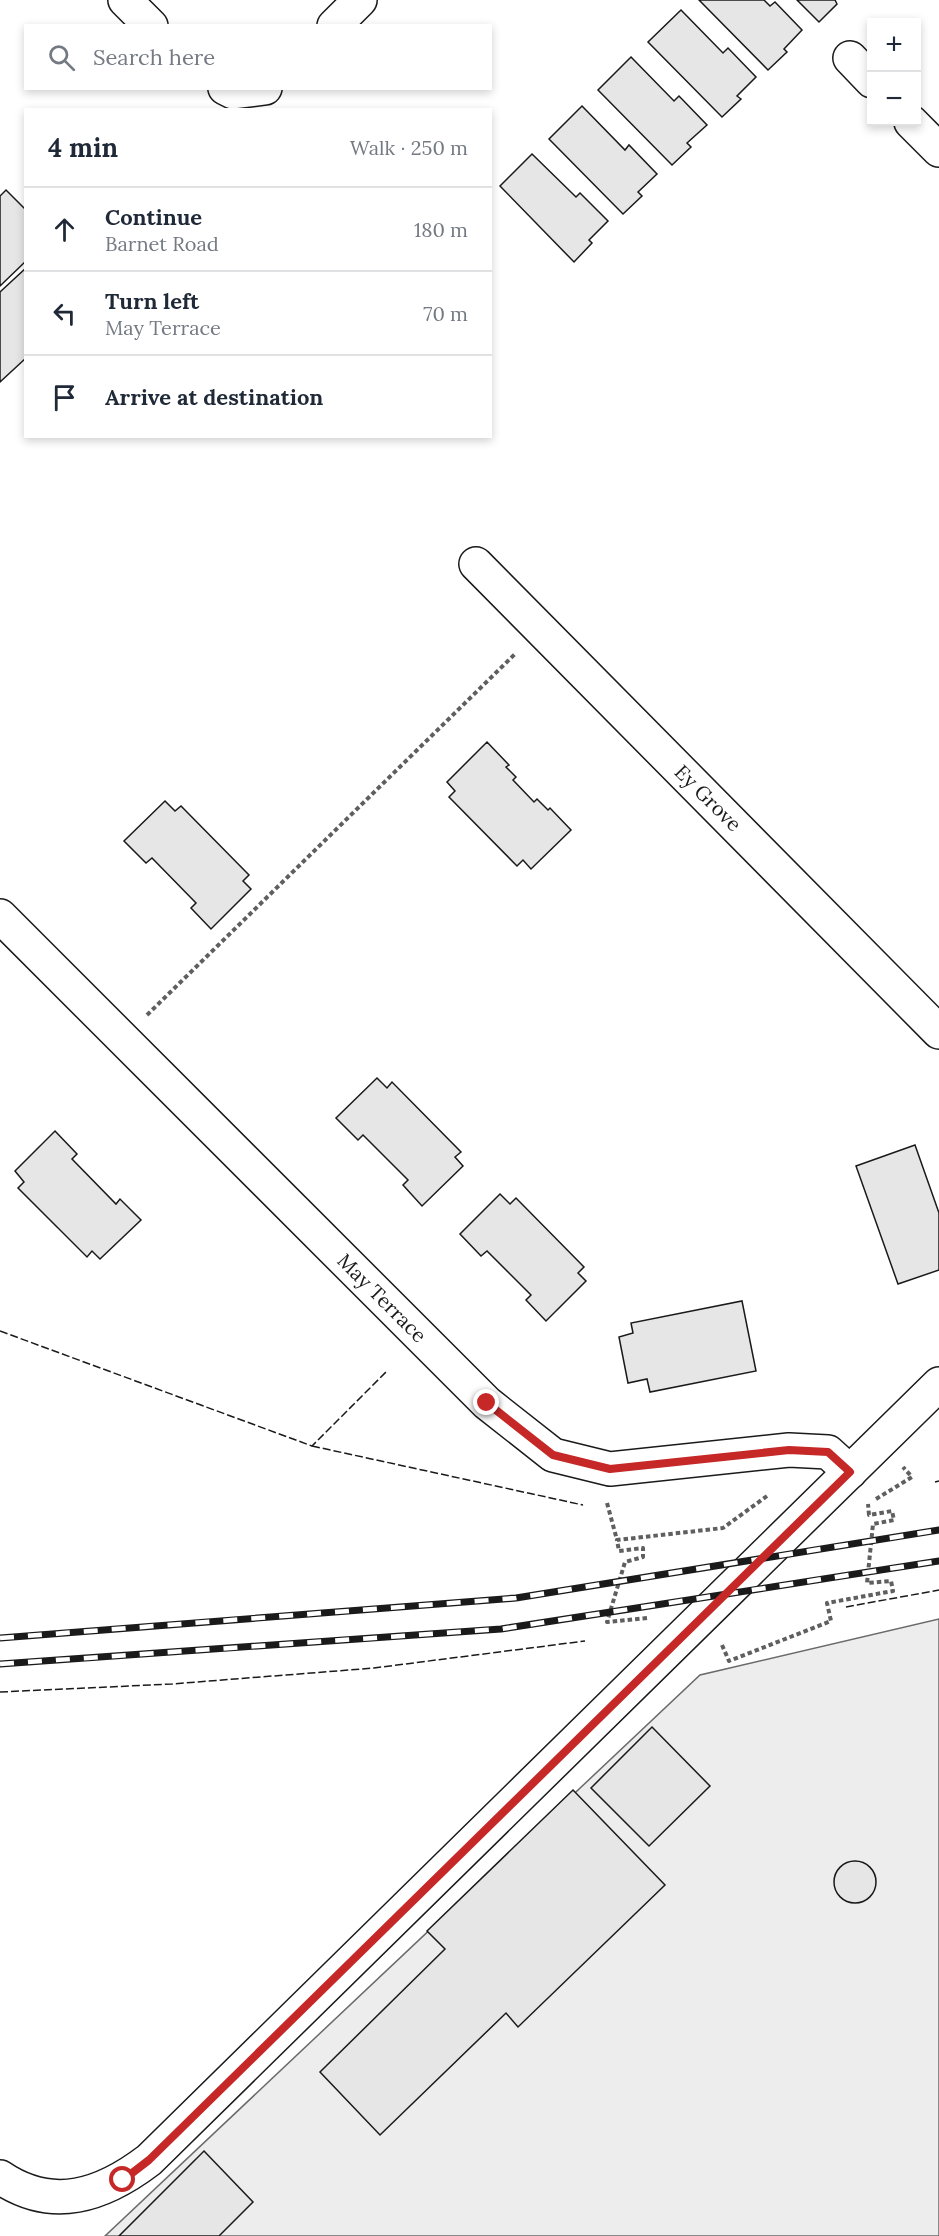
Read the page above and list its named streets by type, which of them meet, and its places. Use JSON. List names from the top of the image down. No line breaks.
{"streets":{"street":["Ey Grove","May Terrace"]},"page":{"map_buttons":["+","−"],"search":"Search here","heading":["4 min","Walk · 250 m"],"list":[["Continue","Barnet Road","180 m"],["Turn left","May Terrace","70 m"],"Arrive at destination"]}}
